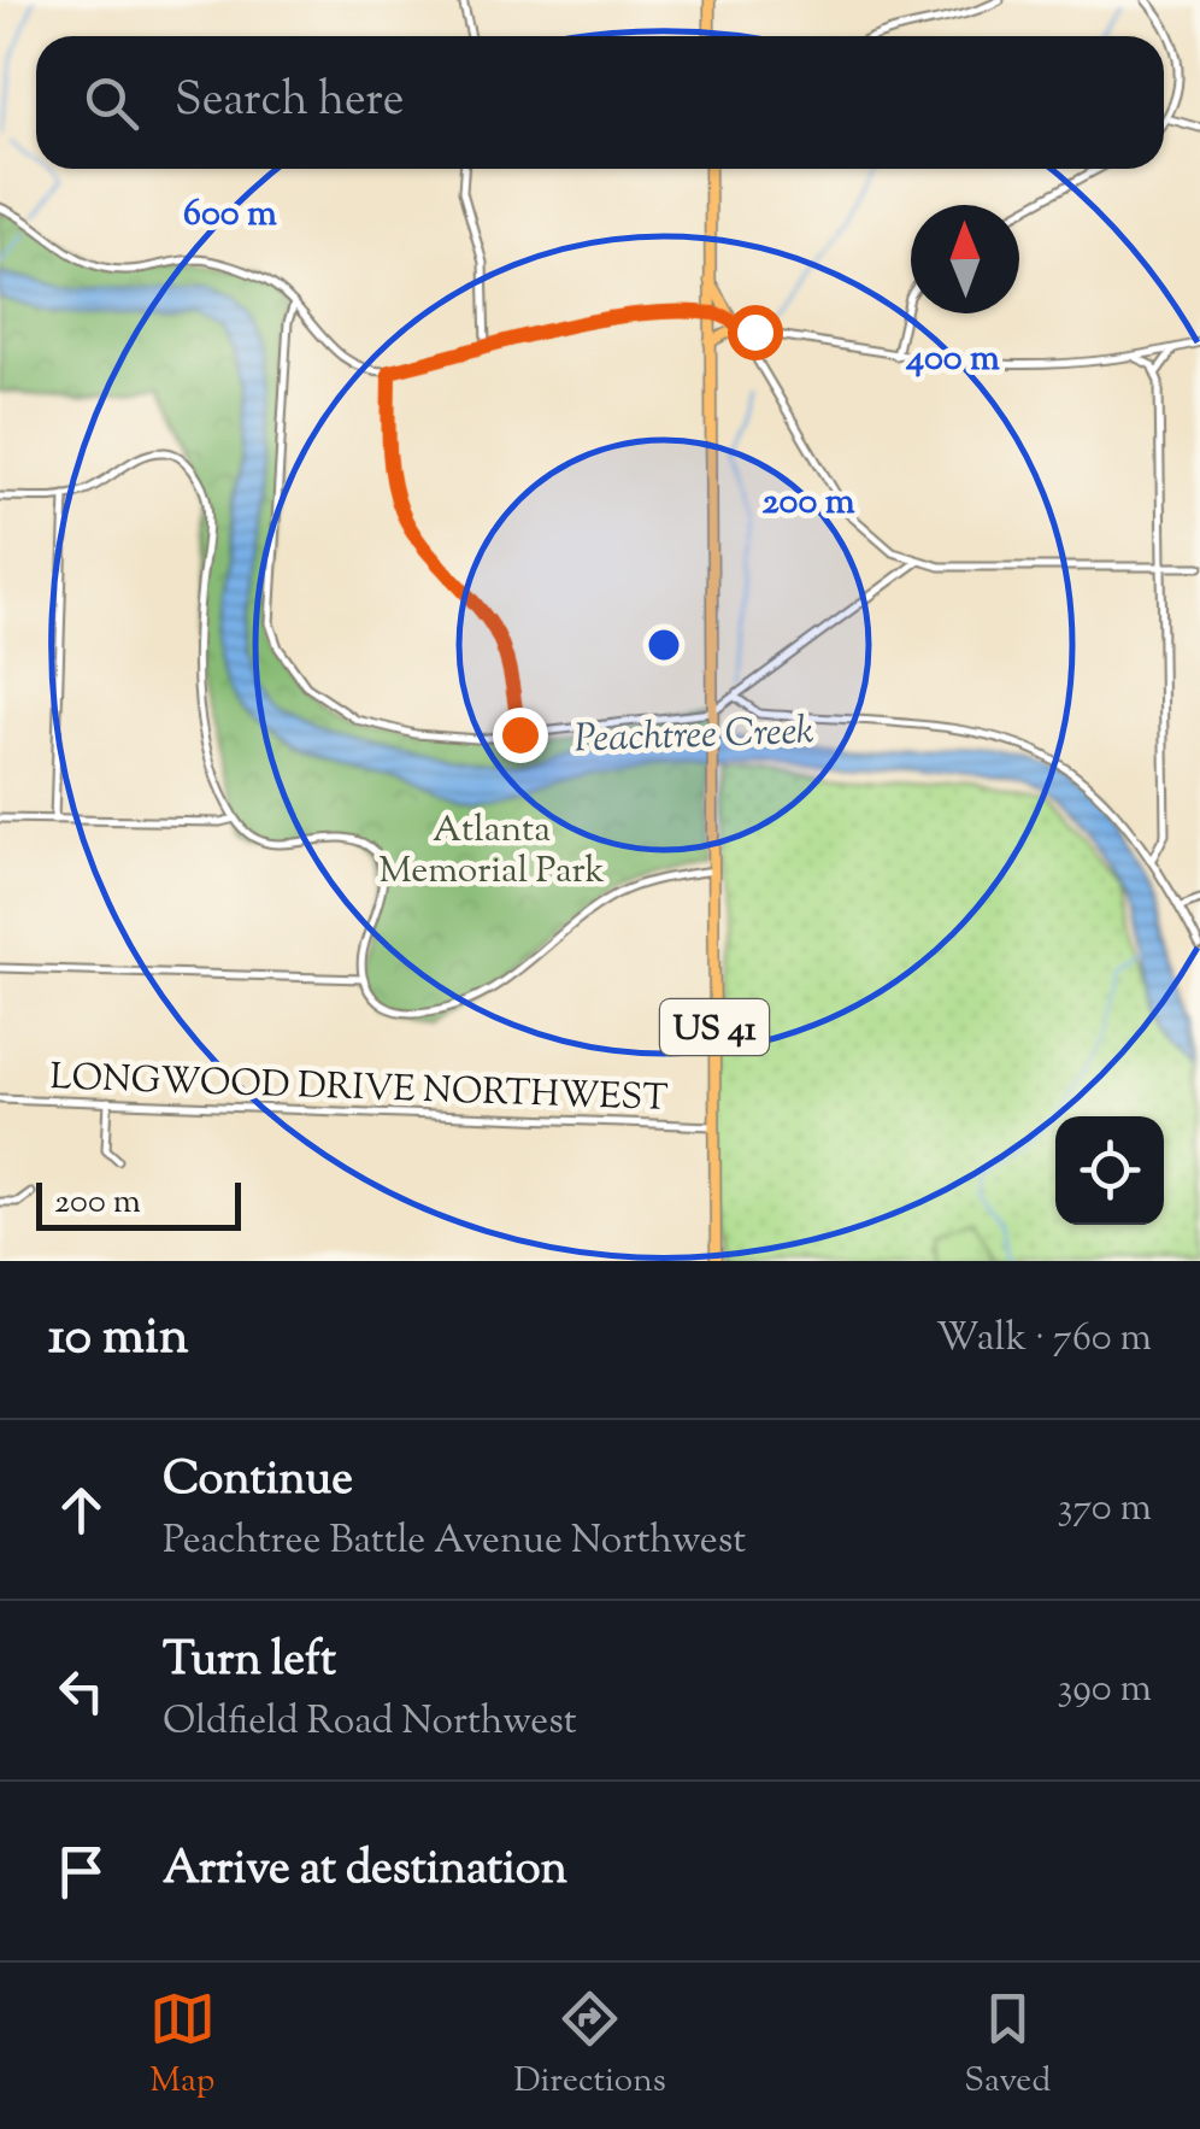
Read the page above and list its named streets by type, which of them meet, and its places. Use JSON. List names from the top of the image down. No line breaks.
{"streets":{"main road":["US 41"],"street":["LONGWOOD DRIVE NORTHWEST"]},"crossings":[["US 41","LONGWOOD DRIVE NORTHWEST"]],"water":["Peachtree Creek"],"parks":["Atlanta Memorial Park"],"scale_bar":"200 m","north":"top","page":{"search":"Search here","scale":"200 m","heading":["10 min","Walk · 760 m"],"list":[["Continue","Peachtree Battle Avenue Northwest","370 m"],["Turn left","Oldfield Road Northwest","390 m"],"Arrive at destination"],"nav":["Map","Directions","Saved"]},"rings":["600 m","400 m","200 m"]}
